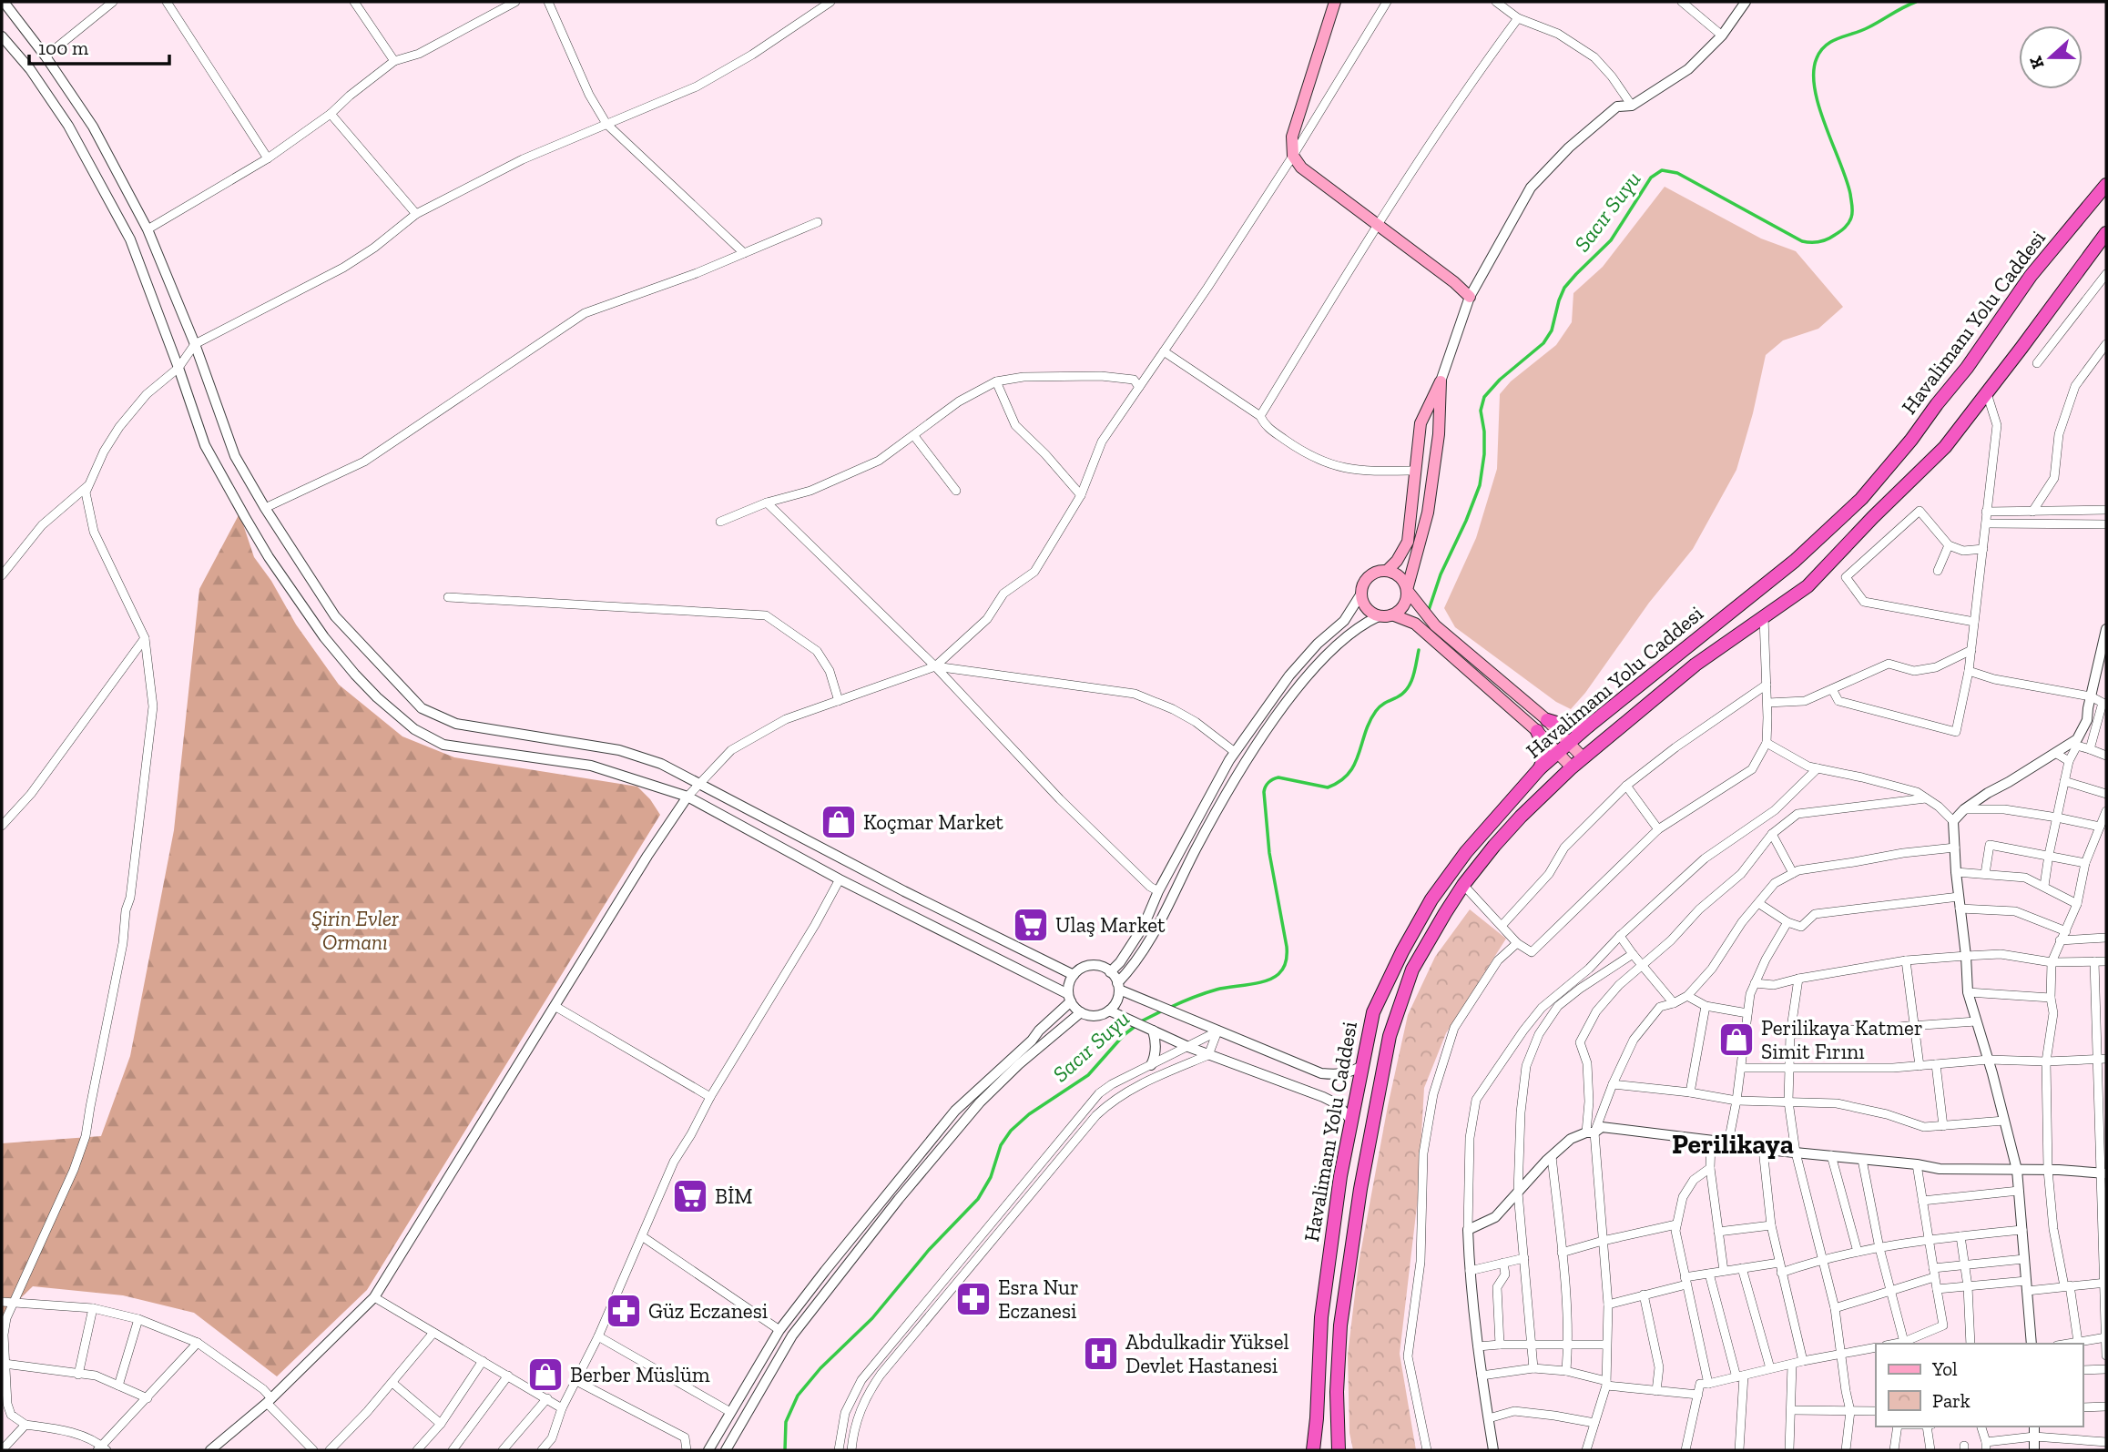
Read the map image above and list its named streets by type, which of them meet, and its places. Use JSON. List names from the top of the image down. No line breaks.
{"streets":{"highway":["Havalimanı Yolu Caddesi"]},"districts":["Perilikaya"],"water":["Sacır Suyu"],"parks":["Şirin Evler Ormanı"],"places":{"shop":["Koçmar Market","Perilikaya Katmer Simit Fırını","Berber Müslüm"],"supermarket":["Ulaş Market","BİM"],"pharmacy":["Esra Nur Eczanesi","Güz Eczanesi"],"hospital":["Abdulkadir Yüksel Devlet Hastanesi"]},"legend":["Yol","Park"],"scale_bar":"100 m","north":"left"}
